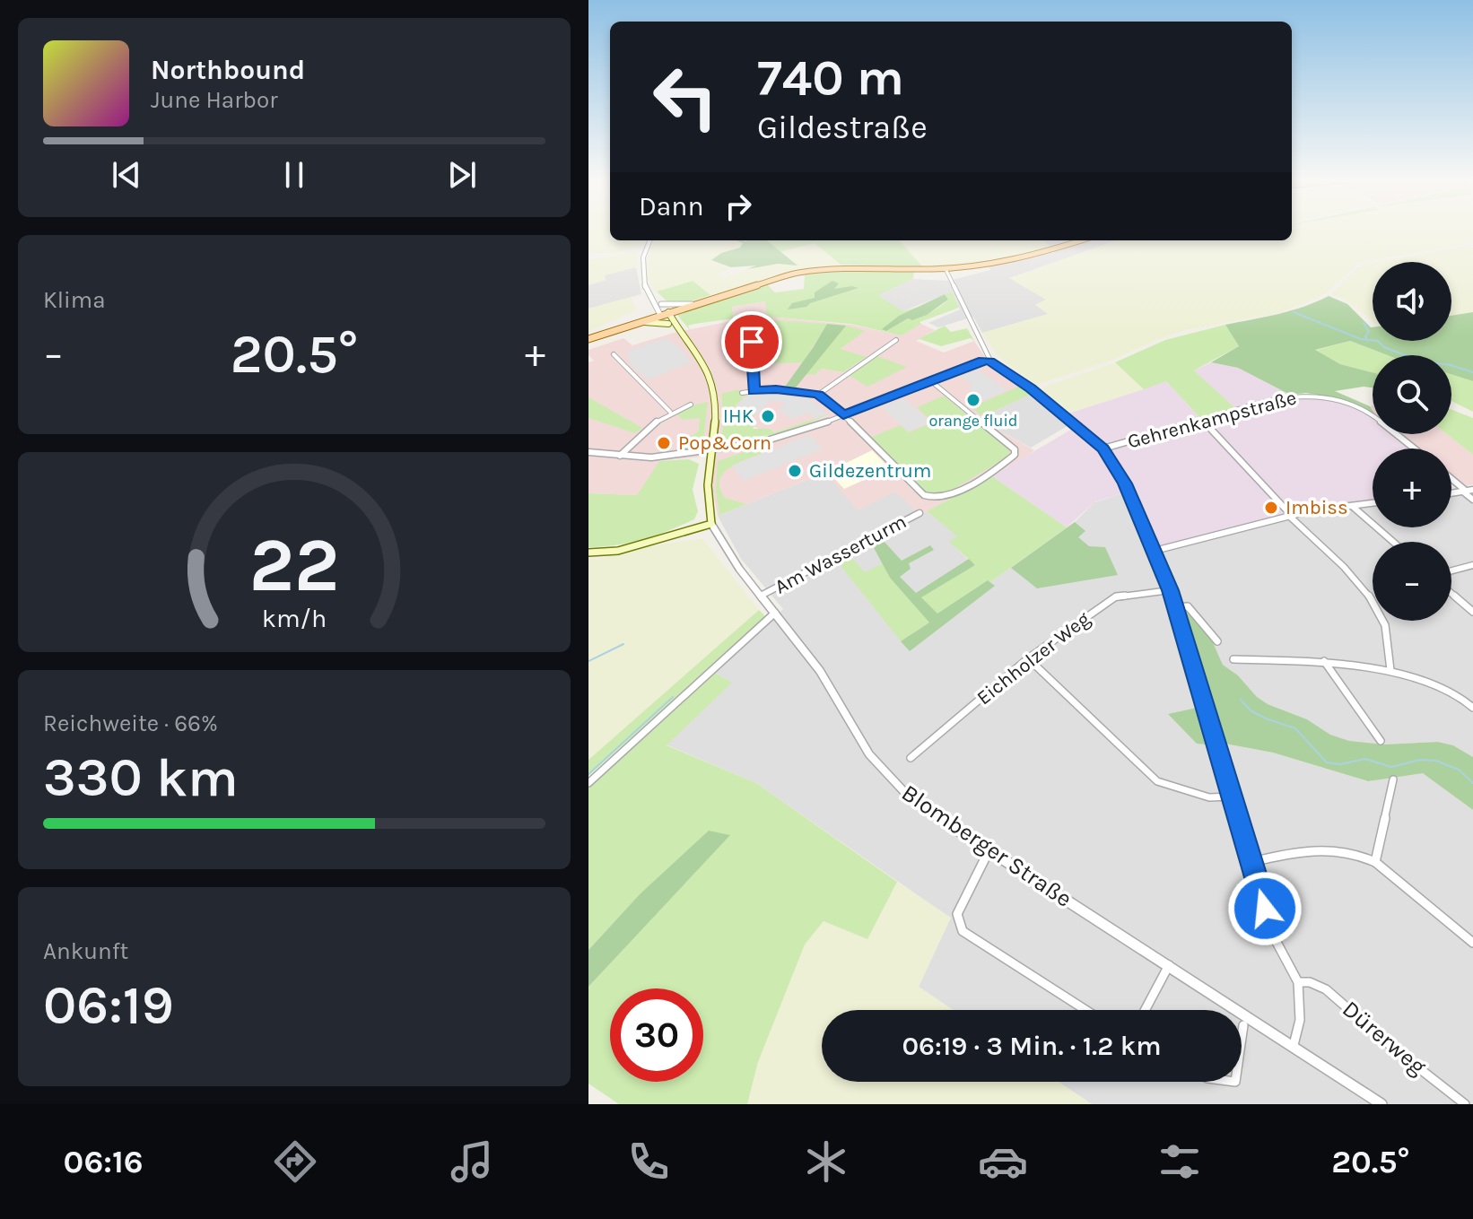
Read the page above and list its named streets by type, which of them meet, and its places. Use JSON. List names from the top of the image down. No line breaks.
{"streets":{"street":["Gehrenkampstraße","Am Wasserturm","Eichholzer Weg","Blomberger Straße","Dürerweg"]},"crossings":[["Am Wasserturm","Blomberger Straße"]],"places":["orange fluid","IHK","Pop&Corn","Gildezentrum","Imbiss"],"page":{"turn":["740 m","Gildestraße"],"song":["Northbound","June Harbor"],"then":"Dann","tile":["Klima",["Reichweite · 66%","330 km"],["Ankunft","06:19"]],"map_buttons":["+","−"],"heat":["−","20.5°","+"],"limit":"30","trip":"06:19 · 3 Min. · 1.2 km","tabs":["06:16","20.5°"],"gauge":["22","km/h"]}}
